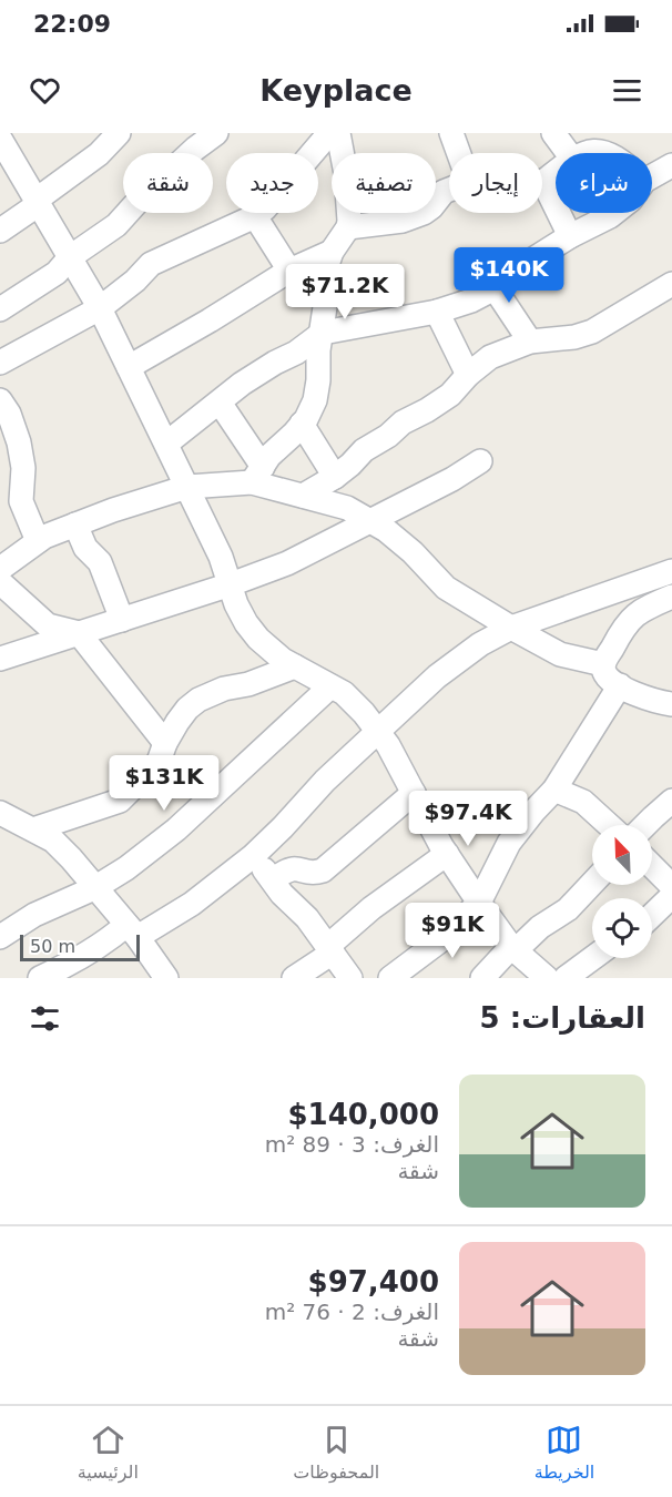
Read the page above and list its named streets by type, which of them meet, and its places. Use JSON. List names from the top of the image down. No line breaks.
{"scale_bar":"50 m","north":"top left","page":{"status":"22:09","header":"Keyplace","chip":["شراء","إيجار","تصفية","جديد","شقة"],"price":["$140K","$71.2K","$131K","$97.4K","$91K"],"scale":"50 m","heading":"العقارات: 5","list":[{"name":"$140,000","note":"الغرف: 3 · 89 m² · شقة"},{"name":"$97,400","note":"الغرف: 2 · 76 m² · شقة"}],"tabs":["الخريطة","المحفوظات","الرئيسية"]}}
